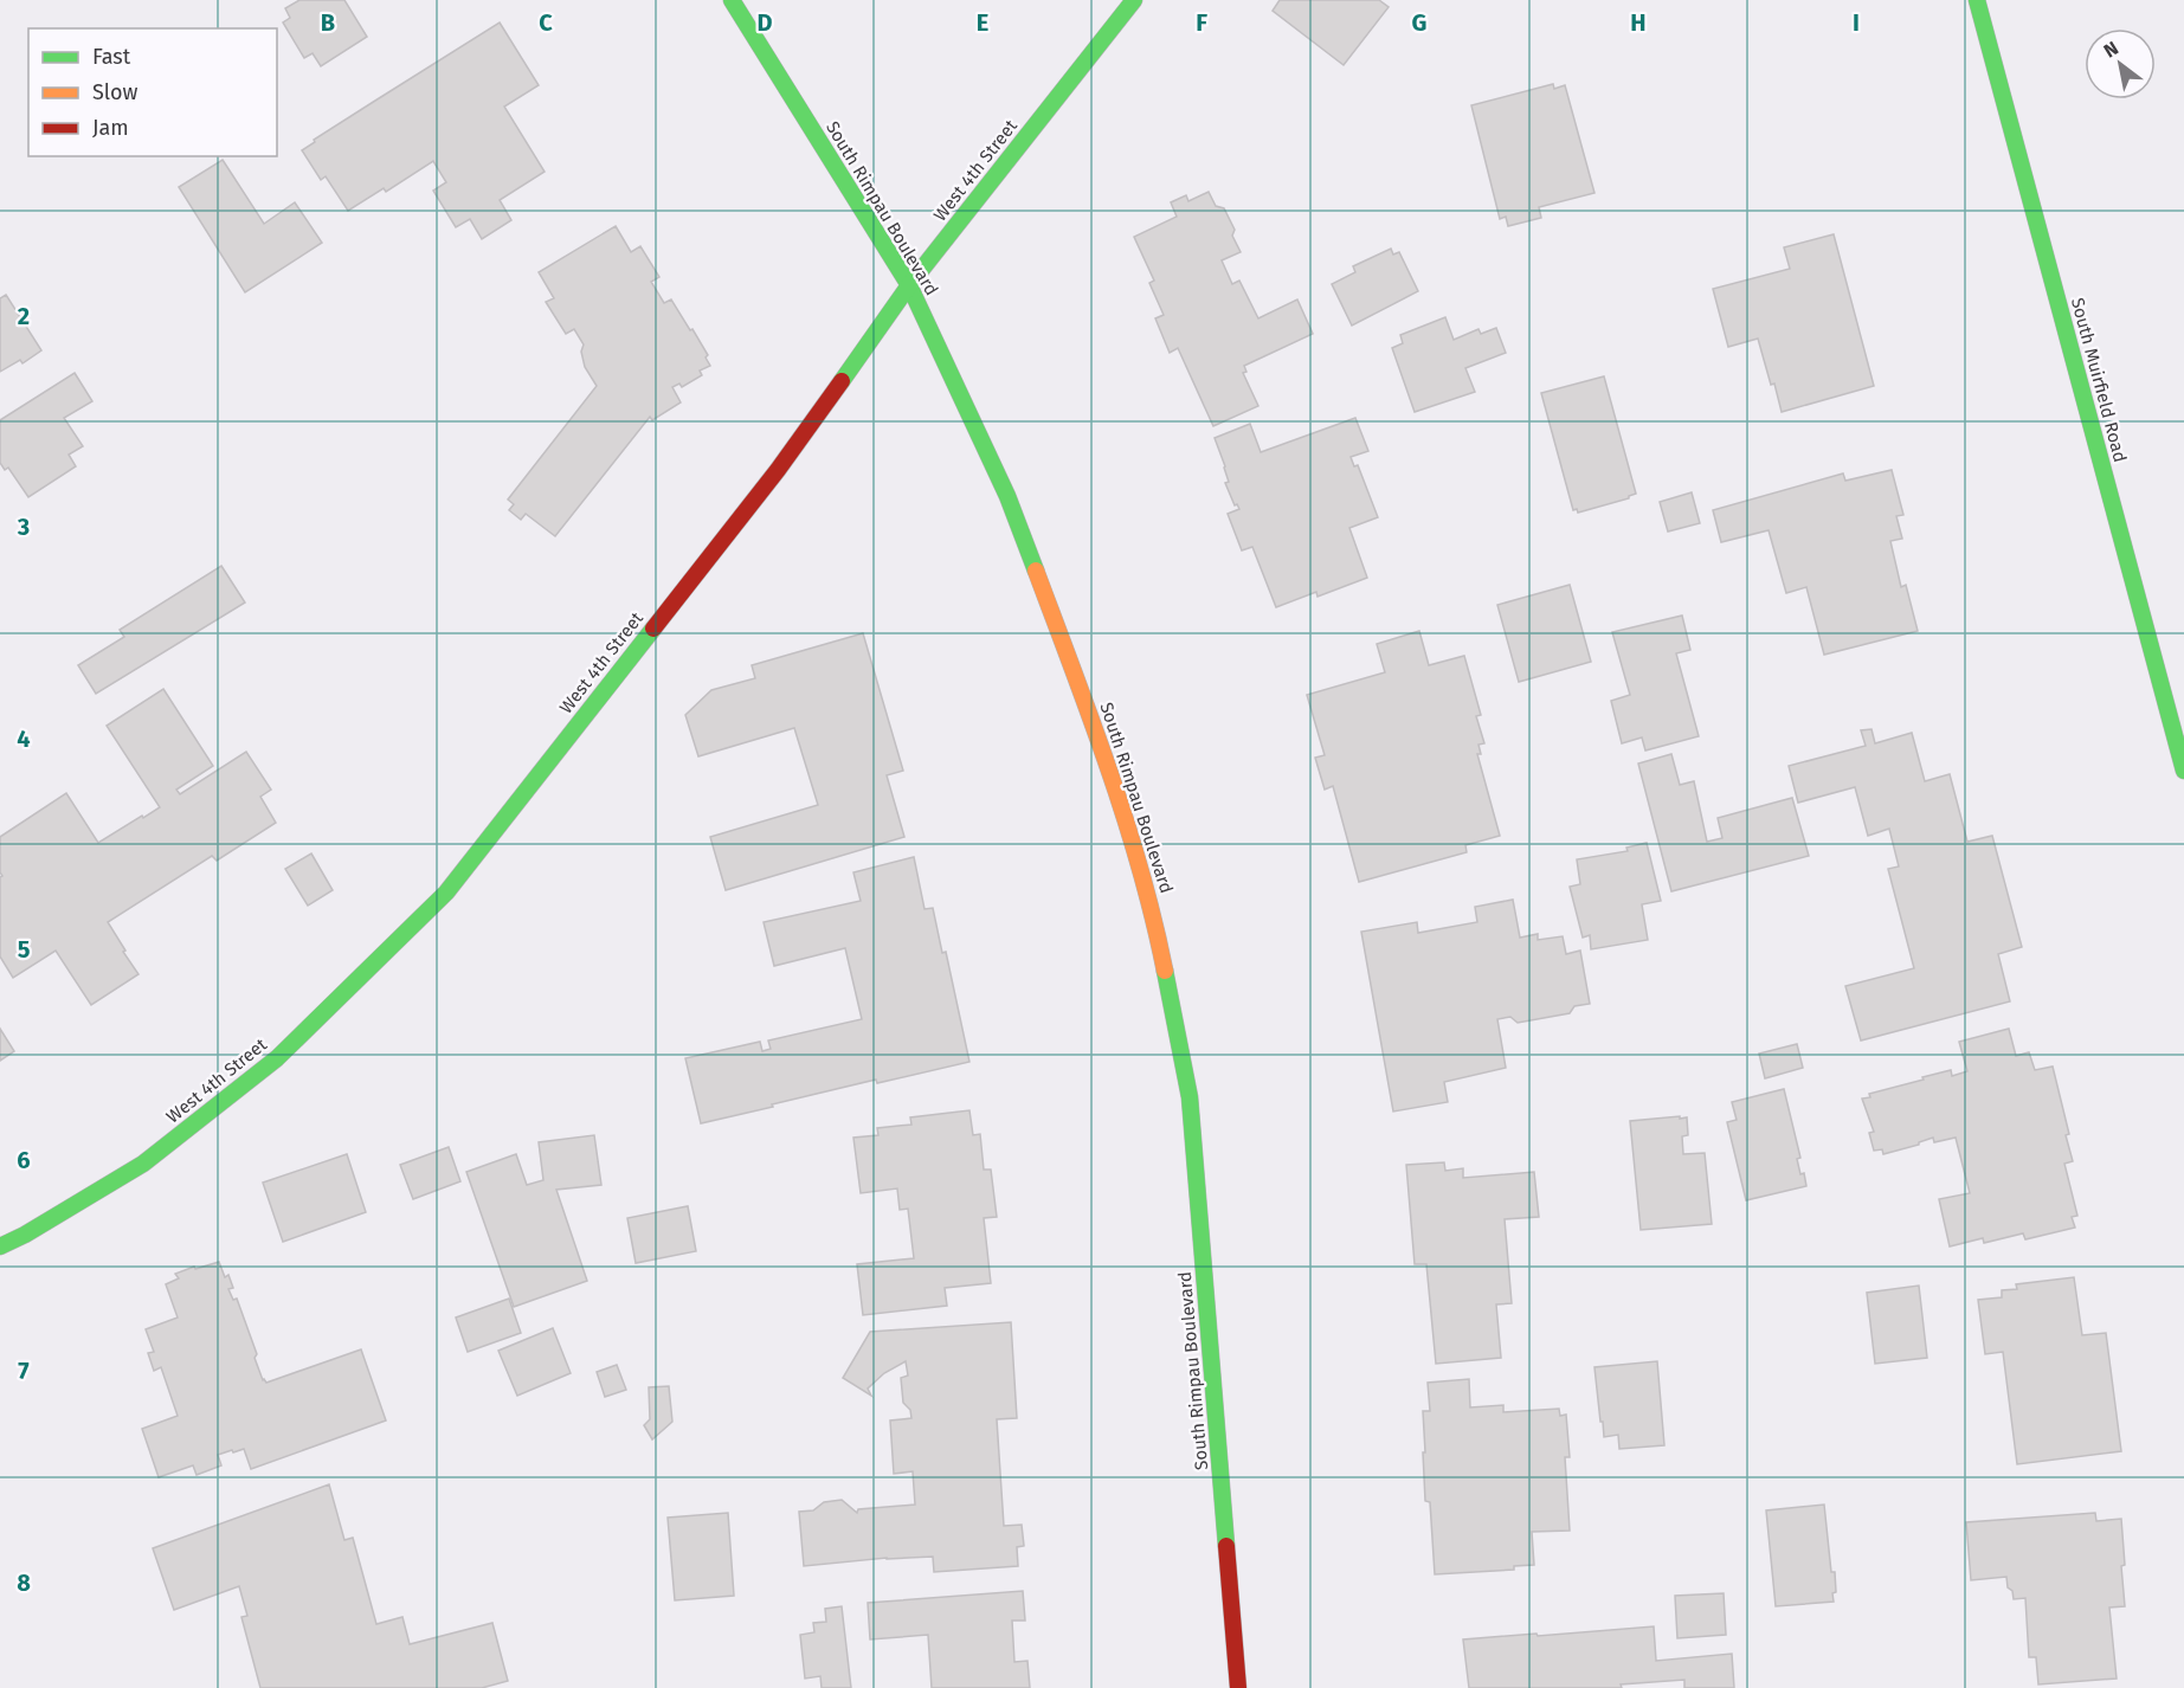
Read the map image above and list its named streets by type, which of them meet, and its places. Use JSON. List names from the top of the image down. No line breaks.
{"streets":{"street":["West 4th Street","South Rimpau Boulevard","South Muirfield Road"]},"crossings":[["West 4th Street","South Rimpau Boulevard"]],"legend":["Fast","Slow","Jam"],"north":"top left","grid":{"columns":["B","C","D","E","F","G","H","I"],"rows":["2","3","4","5","6","7","8"]}}
